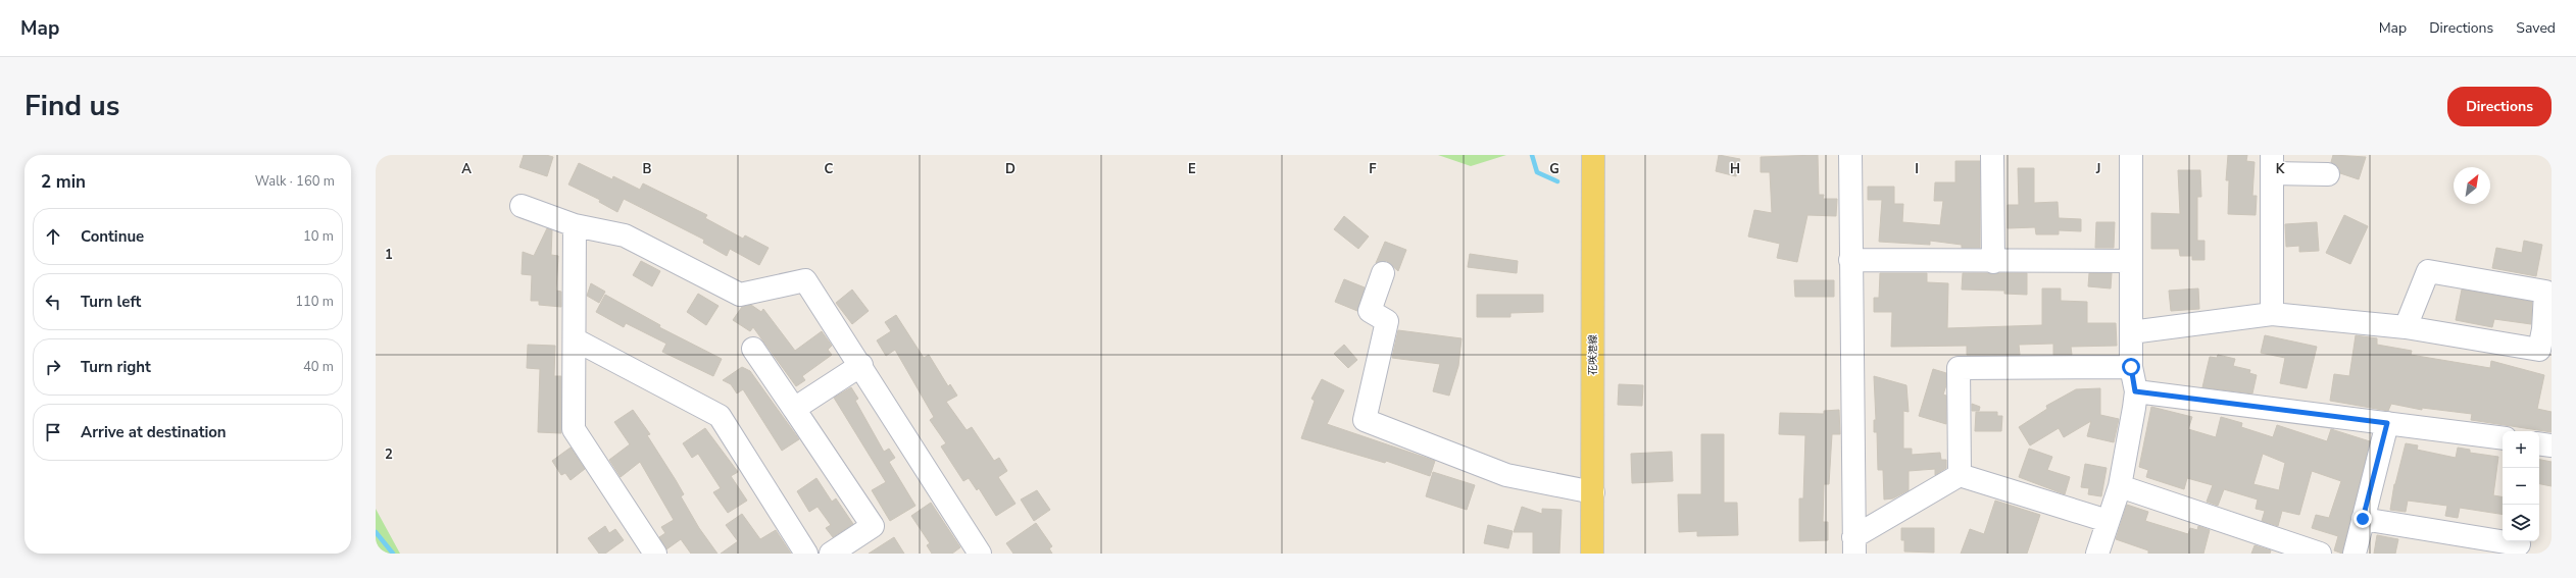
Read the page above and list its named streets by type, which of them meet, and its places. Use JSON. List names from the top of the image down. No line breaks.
{"streets":{"main road":["花咲港線"]},"north":"top right","page":{"header":"Map","nav":["Map","Directions","Saved"],"title":"Find us","buttons":"Directions","heading":["2 min","Walk · 160 m"],"list":[["Continue","10 m"],["Turn left","110 m"],["Turn right","40 m"],"Arrive at destination"],"map_buttons":["+","−"]},"grid":{"columns":["A","B","C","D","E","F","G","H","I","J","K"],"rows":["1","2"]}}
